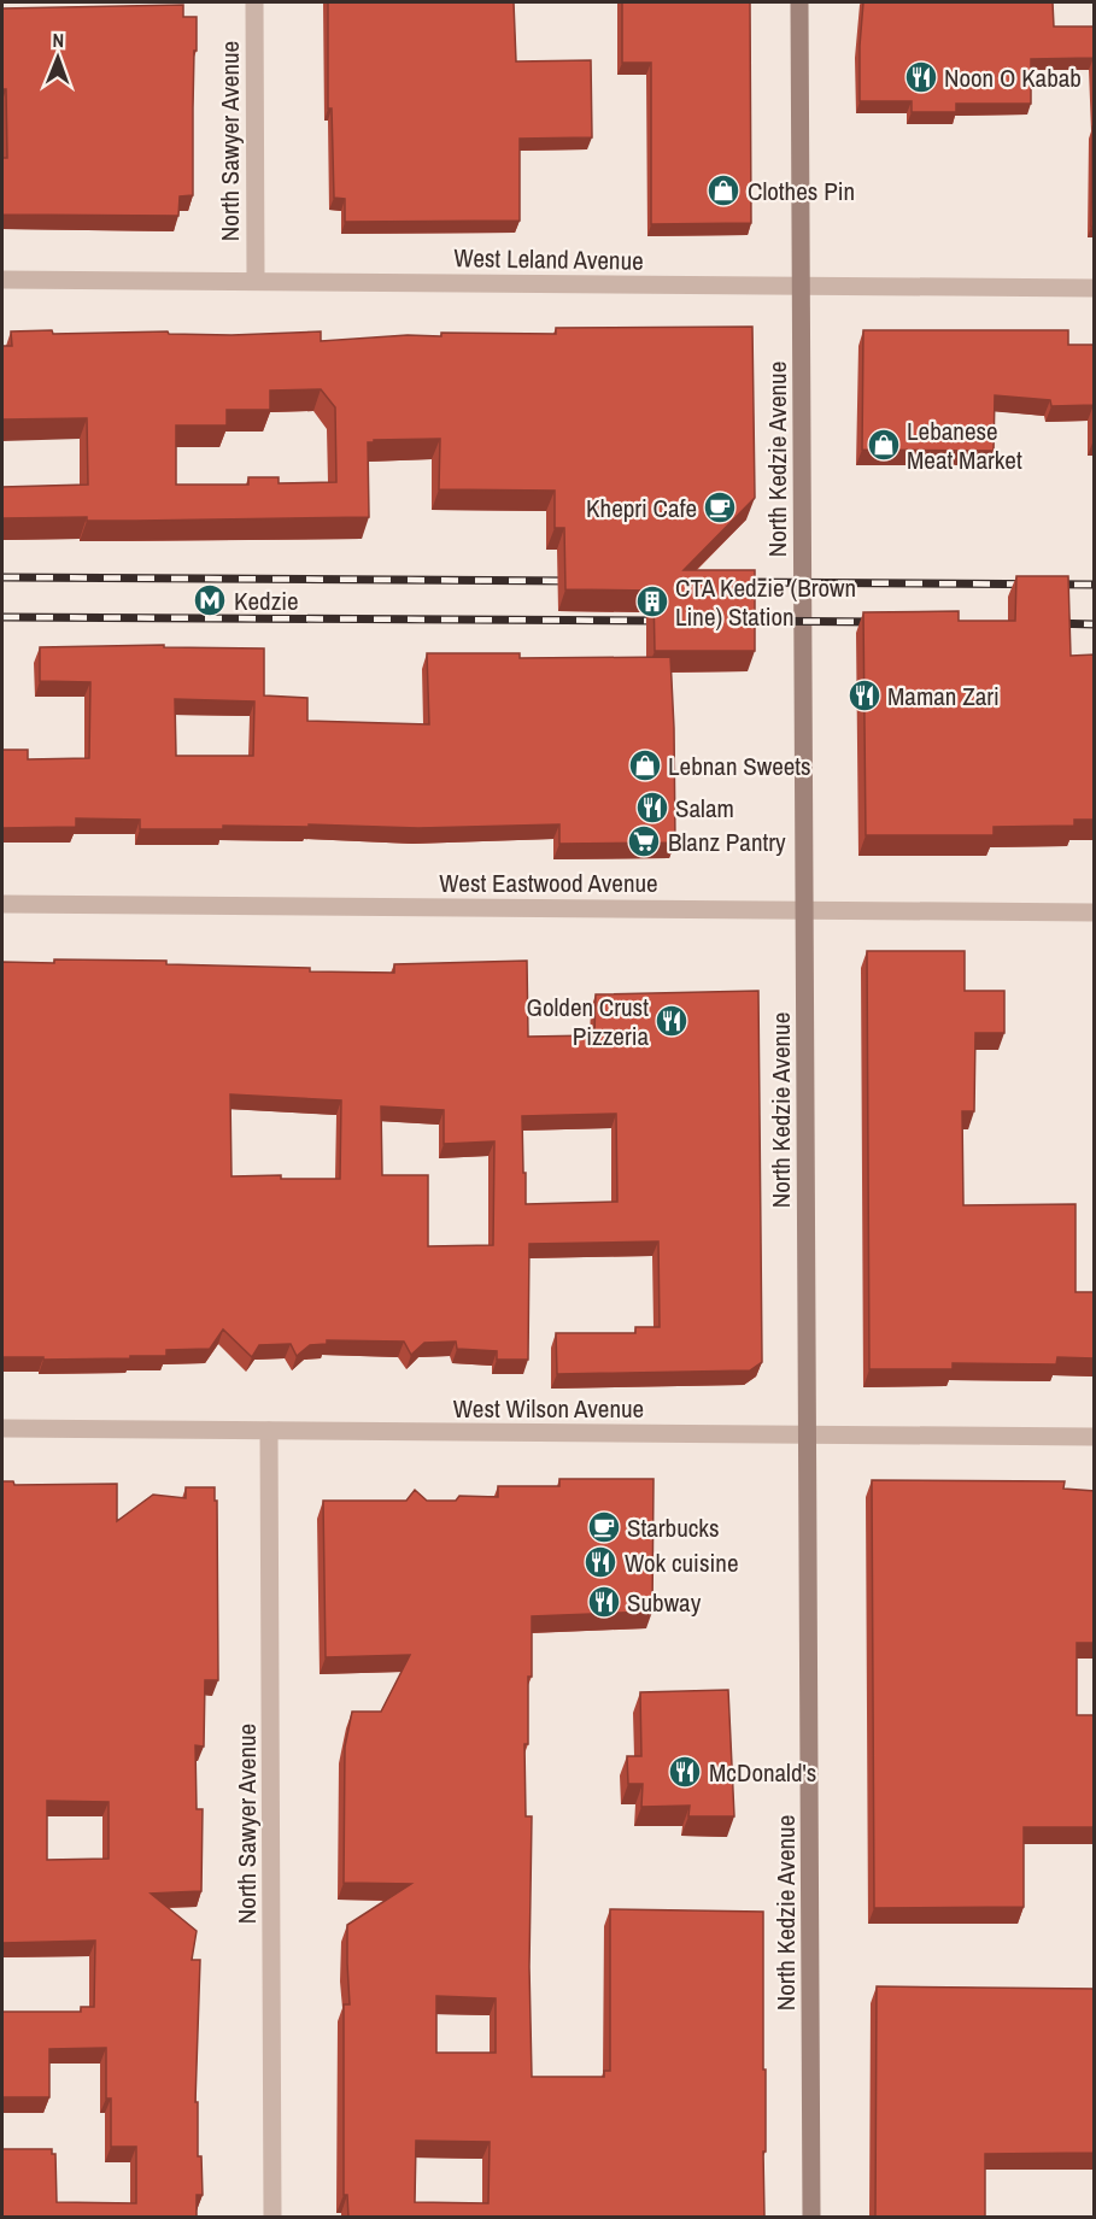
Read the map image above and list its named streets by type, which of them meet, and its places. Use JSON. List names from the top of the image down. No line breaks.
{"streets":{"main road":["North Kedzie Avenue"],"street":["North Sawyer Avenue","West Leland Avenue","West Eastwood Avenue","West Wilson Avenue"]},"crossings":[["North Sawyer Avenue","West Leland Avenue"],["North Sawyer Avenue","West Wilson Avenue"],["West Leland Avenue","North Kedzie Avenue"],["North Kedzie Avenue","West Eastwood Avenue"],["North Kedzie Avenue","West Wilson Avenue"]],"places":{"restaurant":["Noon O Kabab","Maman Zari","Salam","Golden Crust Pizzeria","Wok cuisine","Subway","McDonald's"],"shop":["Clothes Pin","Lebanese Meat Market","Lebnan Sweets"],"cafe":["Khepri Cafe","Starbucks"],"metro station":["Kedzie"],"building":["CTA Kedzie (Brown Line) Station"],"supermarket":["Blanz Pantry"]},"north":"top"}
